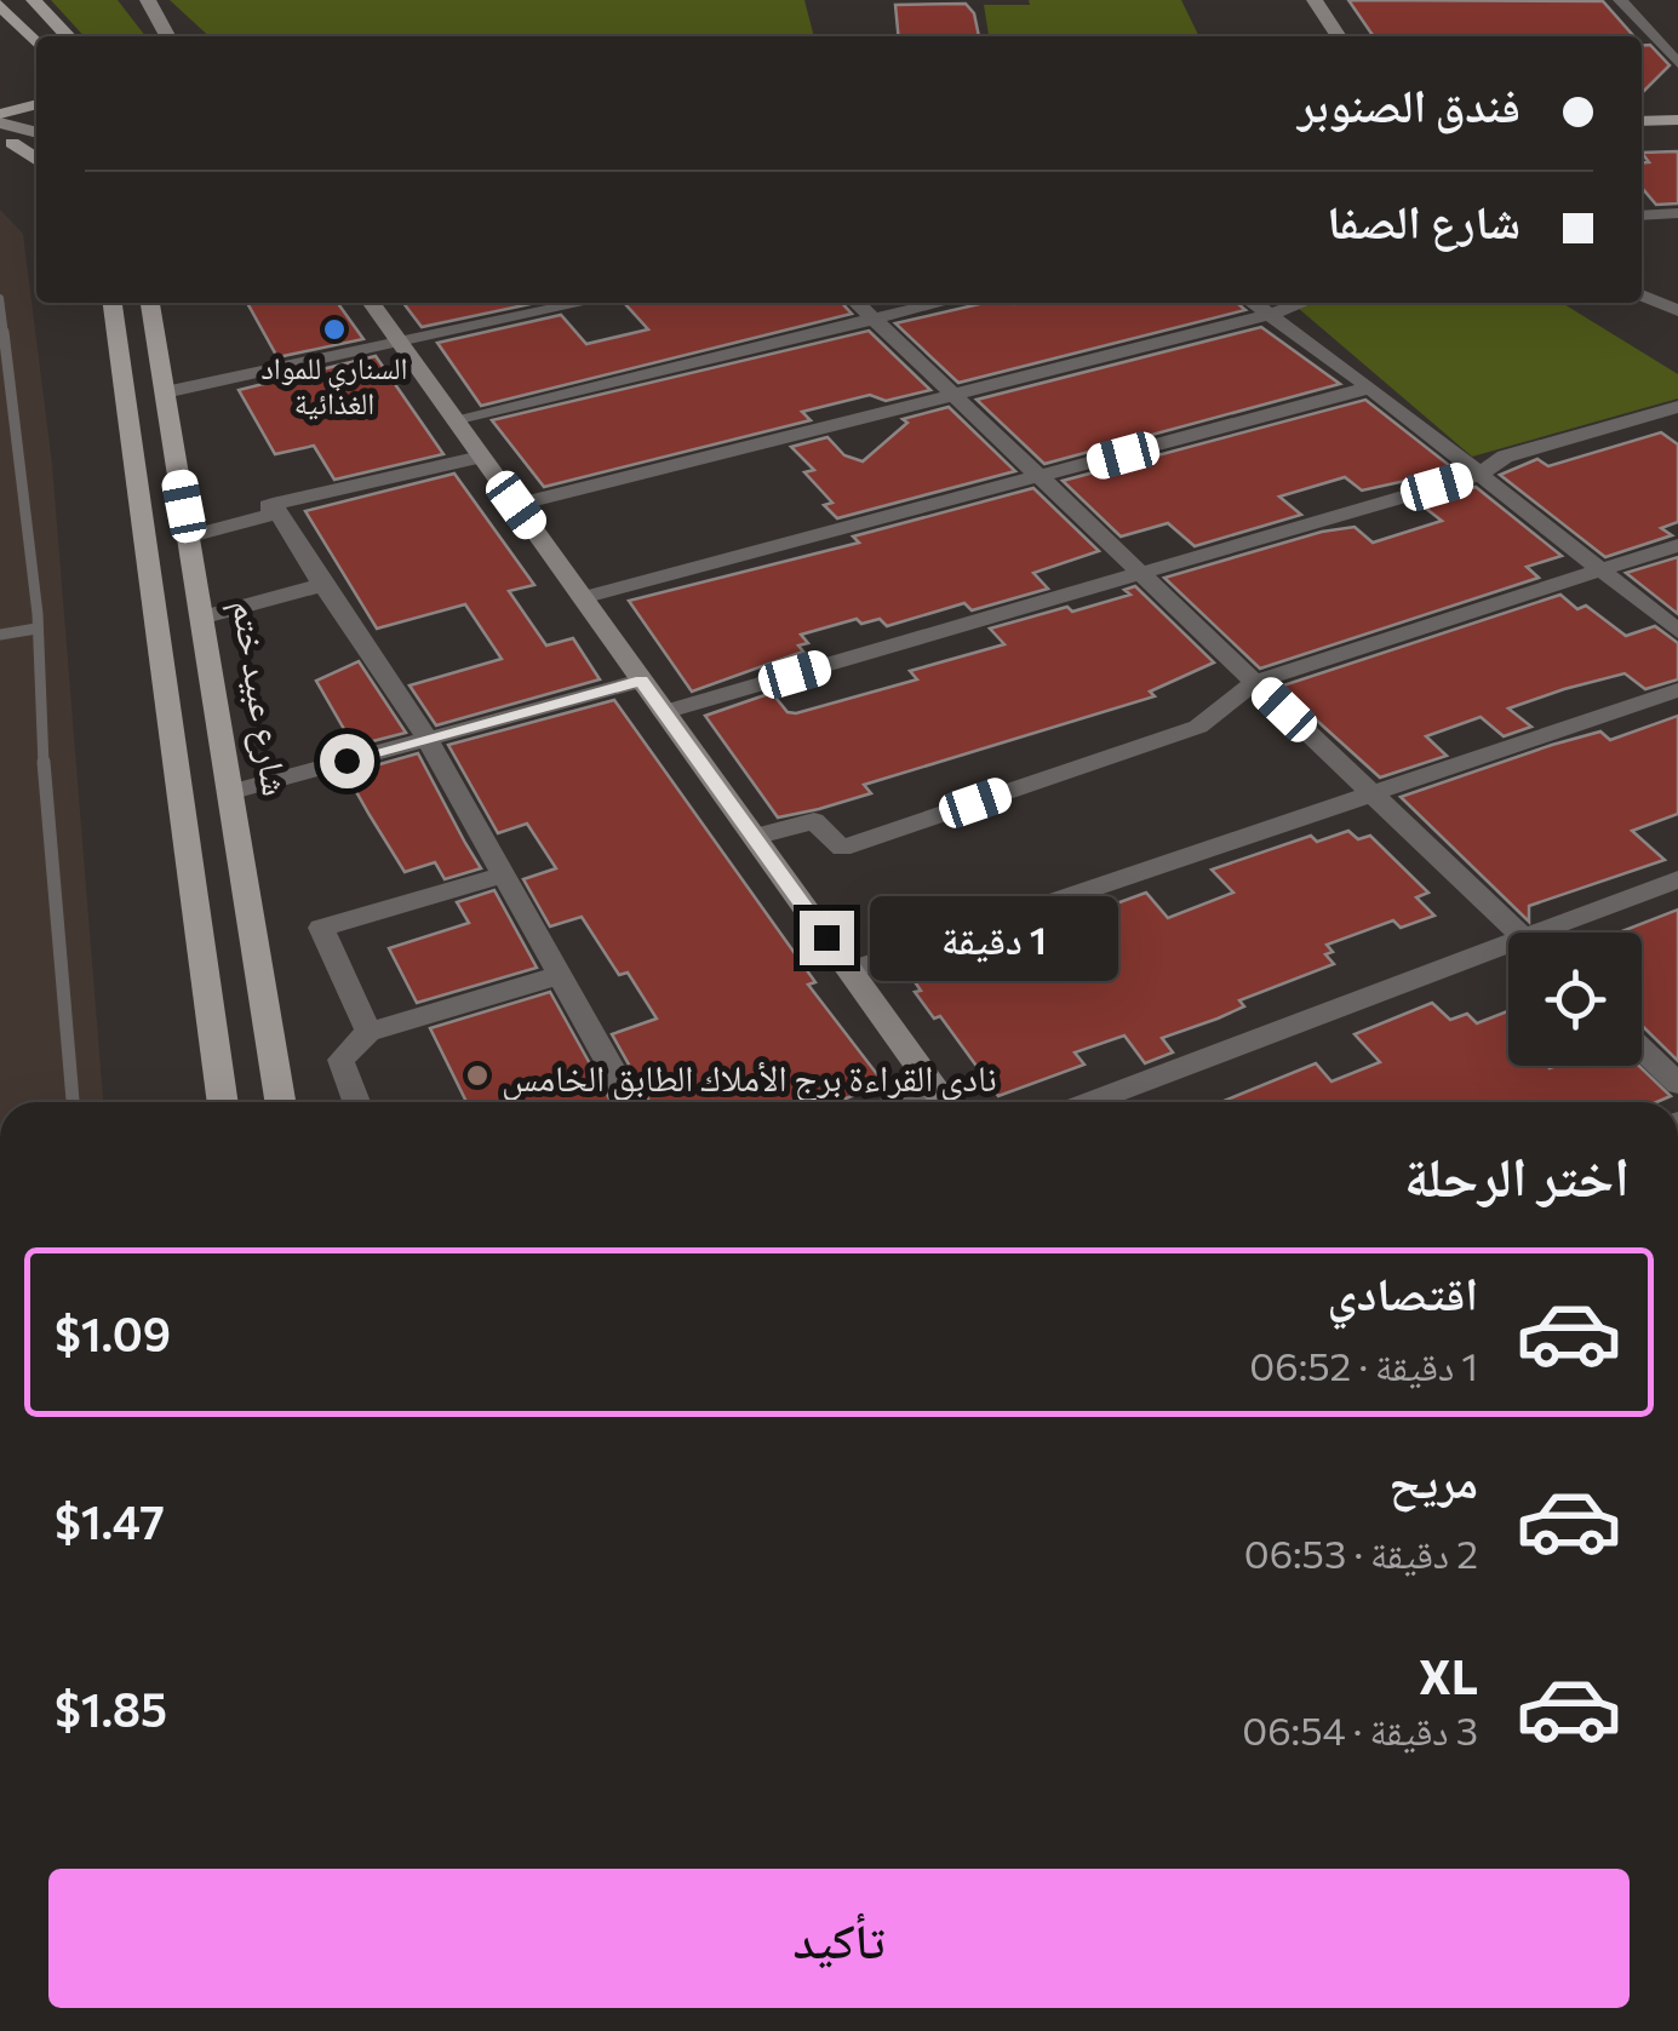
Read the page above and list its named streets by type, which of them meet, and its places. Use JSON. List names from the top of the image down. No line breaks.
{"streets":{"main road":["شارع عبيد ختم"]},"places":["السناري للمواد الغذائية","نادي القراءة برج الأملاك الطابق الخامس"],"page":{"banner":["فندق الصنوبر","شارع الصفا"],"bubble":"1 دقيقة","heading":"اختر الرحلة","list":[{"name":"اقتصادي","note":"1 دقيقة · 06:52","value":"$1.09"},{"name":"مريح","note":"2 دقيقة · 06:53","value":"$1.47"},{"name":"XL","note":"3 دقيقة · 06:54","value":"$1.85"}],"buttons":"تأكيد"}}
